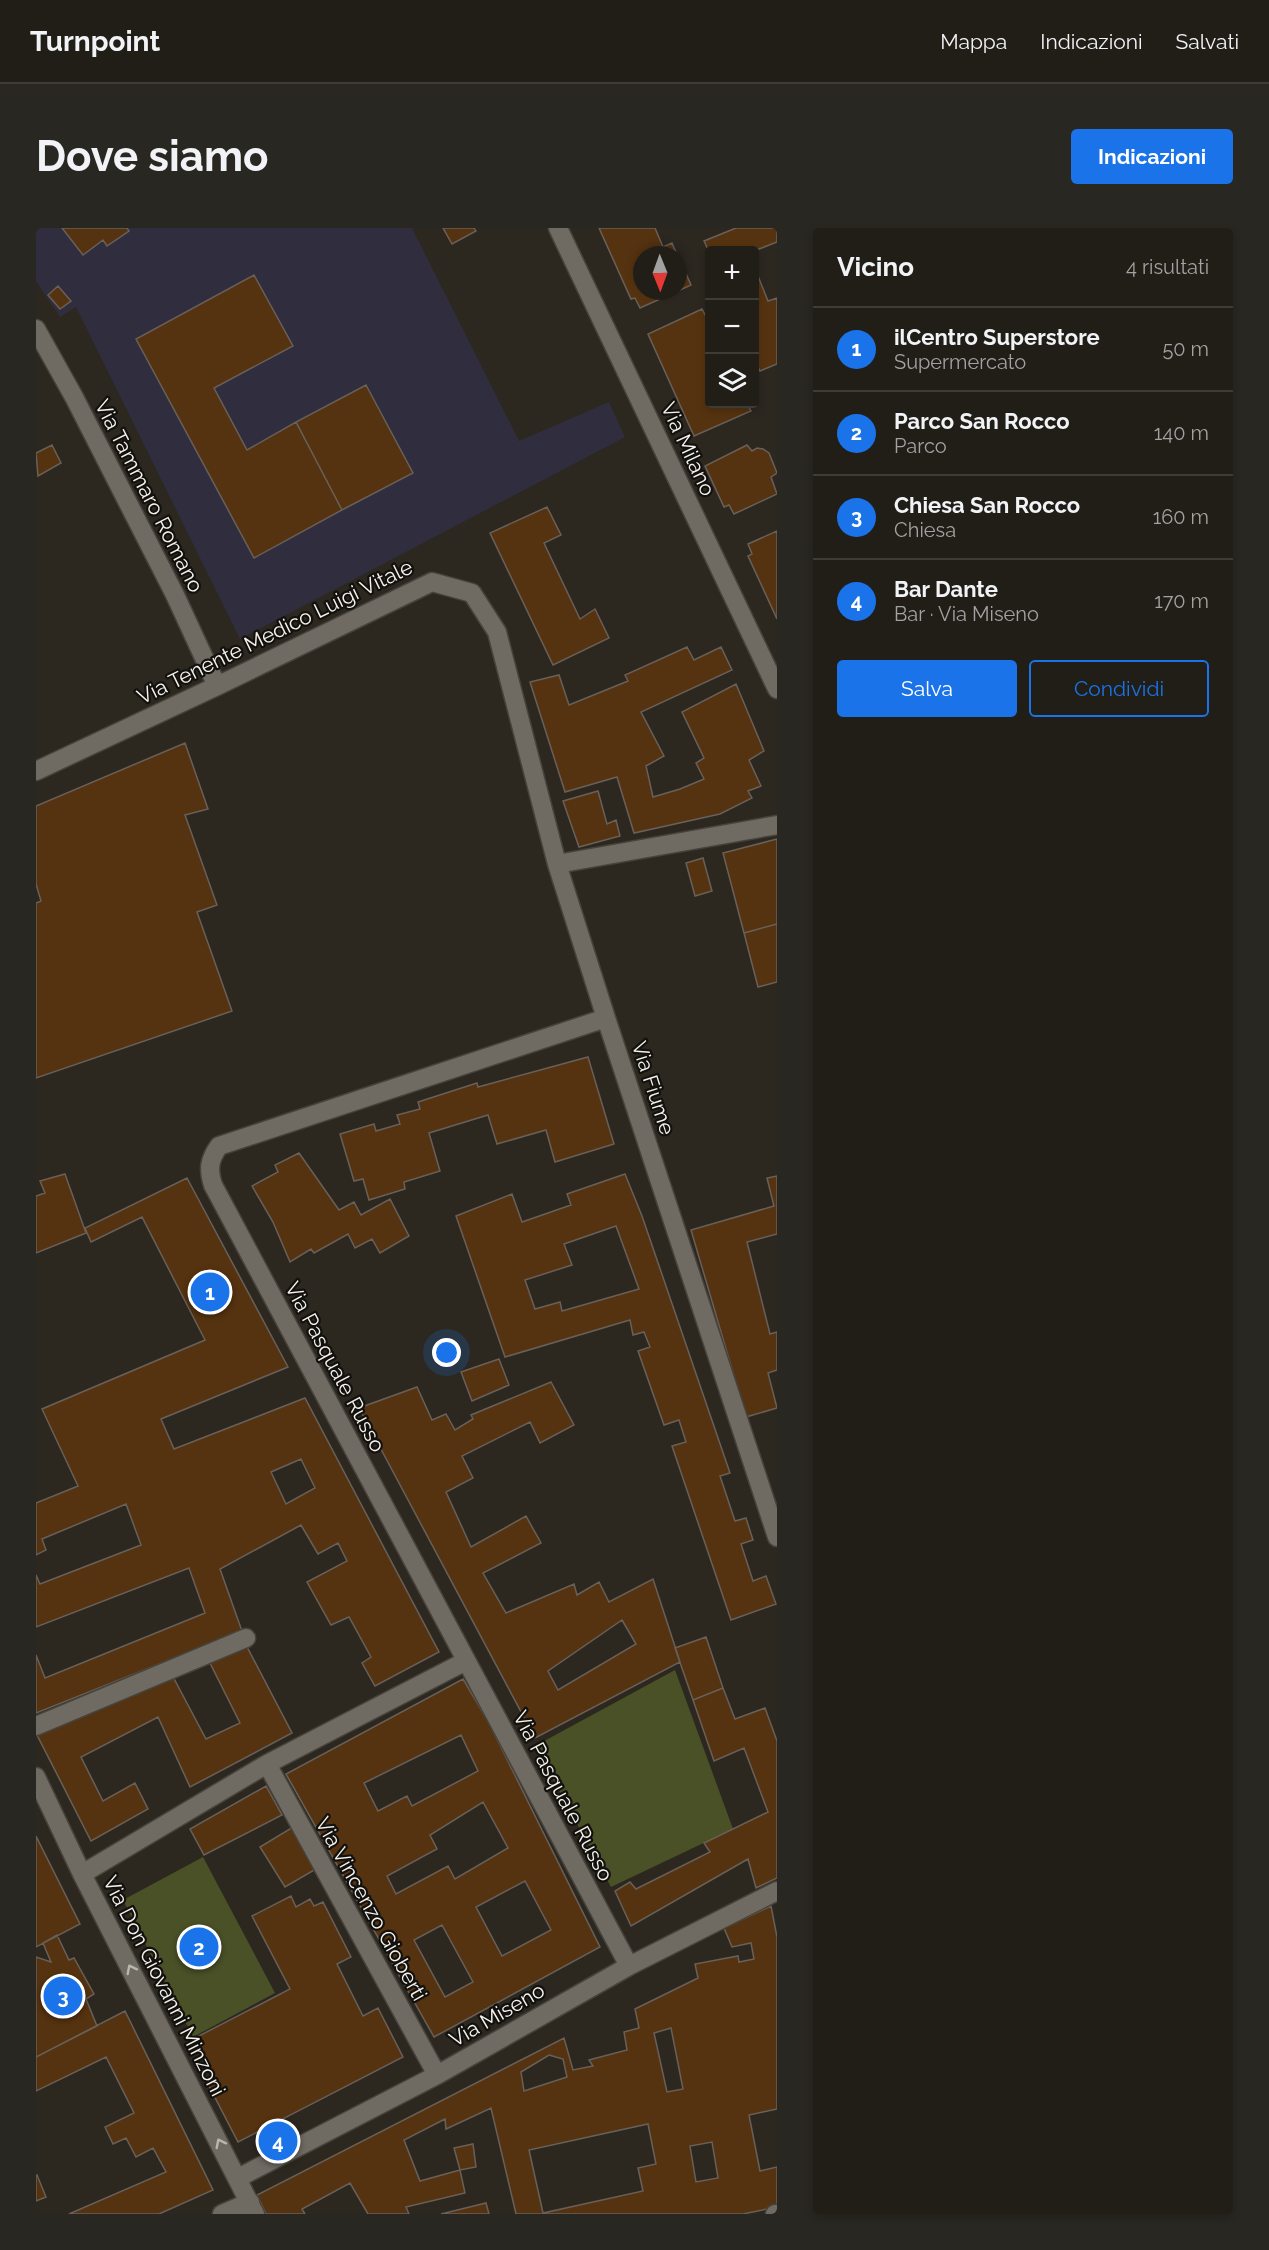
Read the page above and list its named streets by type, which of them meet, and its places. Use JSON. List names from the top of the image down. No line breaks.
{"streets":{"street":["Via Milano","Via Tammaro Romano","Via Tenente Medico Luigi Vitale","Via Fiume","Via Pasquale Russo","Via Vincenzo Gioberti","Via Don Giovanni Minzoni","Via Miseno"]},"crossings":[["Via Tammaro Romano","Via Tenente Medico Luigi Vitale"],["Via Tenente Medico Luigi Vitale","Via Fiume"],["Via Fiume","Via Pasquale Russo"],["Via Pasquale Russo","Via Miseno"],["Via Vincenzo Gioberti","Via Miseno"],["Via Don Giovanni Minzoni","Via Miseno"]],"one_way":["Via Don Giovanni Minzoni"],"north":"bottom","page":{"header":"Turnpoint","nav":["Mappa","Indicazioni","Salvati"],"buttons":["Indicazioni",["Salva","Condividi"]],"title":"Dove siamo","heading":["Vicino","4 risultati"],"map_buttons":["+","−"],"list":[{"mark":"1","name":"ilCentro Superstore","note":"Supermercato","value":"50 m"},{"mark":"2","name":"Parco San Rocco","note":"Parco","value":"140 m"},{"mark":"3","name":"Chiesa San Rocco","note":"Chiesa","value":"160 m"},{"mark":"4","name":"Bar Dante","note":"Bar · Via Miseno","value":"170 m"}],"pins":["1","2","3","4"]}}
